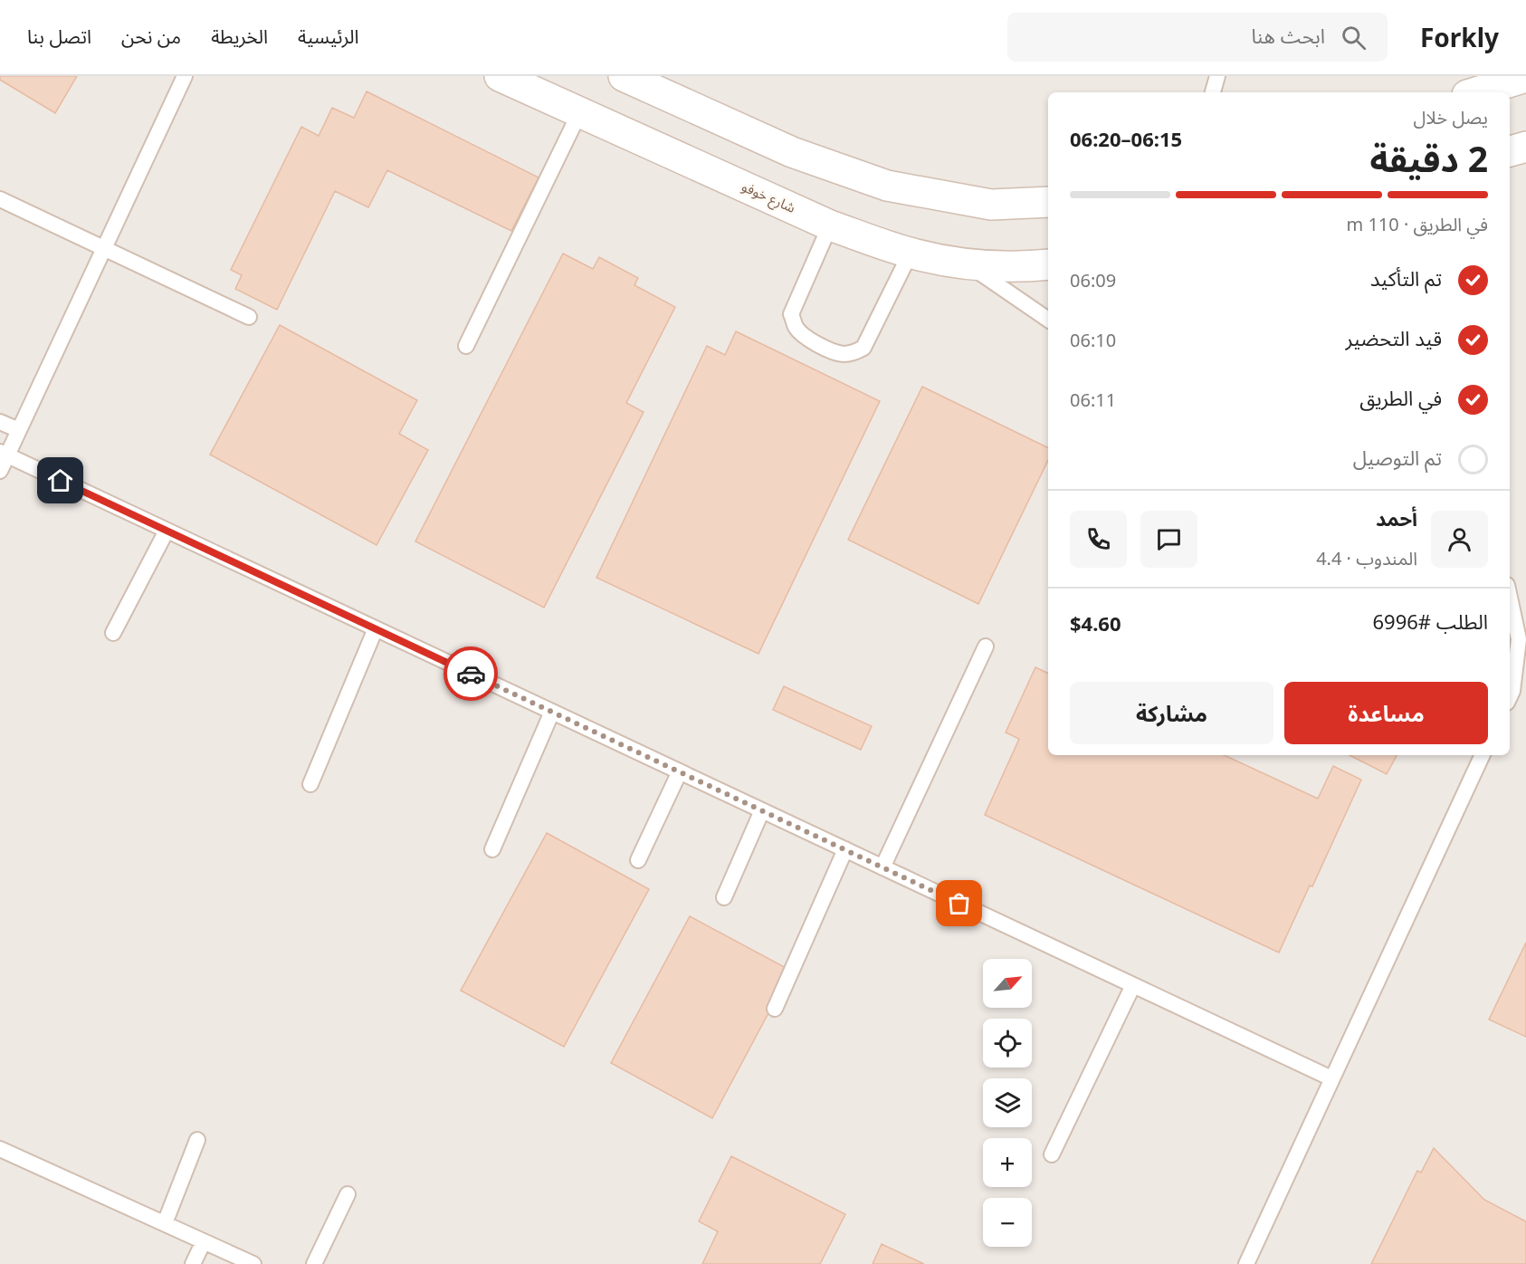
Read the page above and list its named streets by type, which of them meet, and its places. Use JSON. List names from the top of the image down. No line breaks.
{"streets":{"street":["شارع خوفو"]},"north":"top right","page":{"header":"Forkly","search":"ابحث هنا","nav":["الرئيسية","الخريطة","من نحن","اتصل بنا"],"heading":["2 دقيقة","يصل خلال","06:15–06:20"],"panel":["أحمد","المندوب · 4.4","الطلب #6996","$4.60"],"bar":"في الطريق · 110 m","list":[["تم التأكيد","06:09"],["قيد التحضير","06:10"],["في الطريق","06:11"],"تم التوصيل"],"buttons":["مساعدة","مشاركة"],"map_buttons":["+","−"]}}
